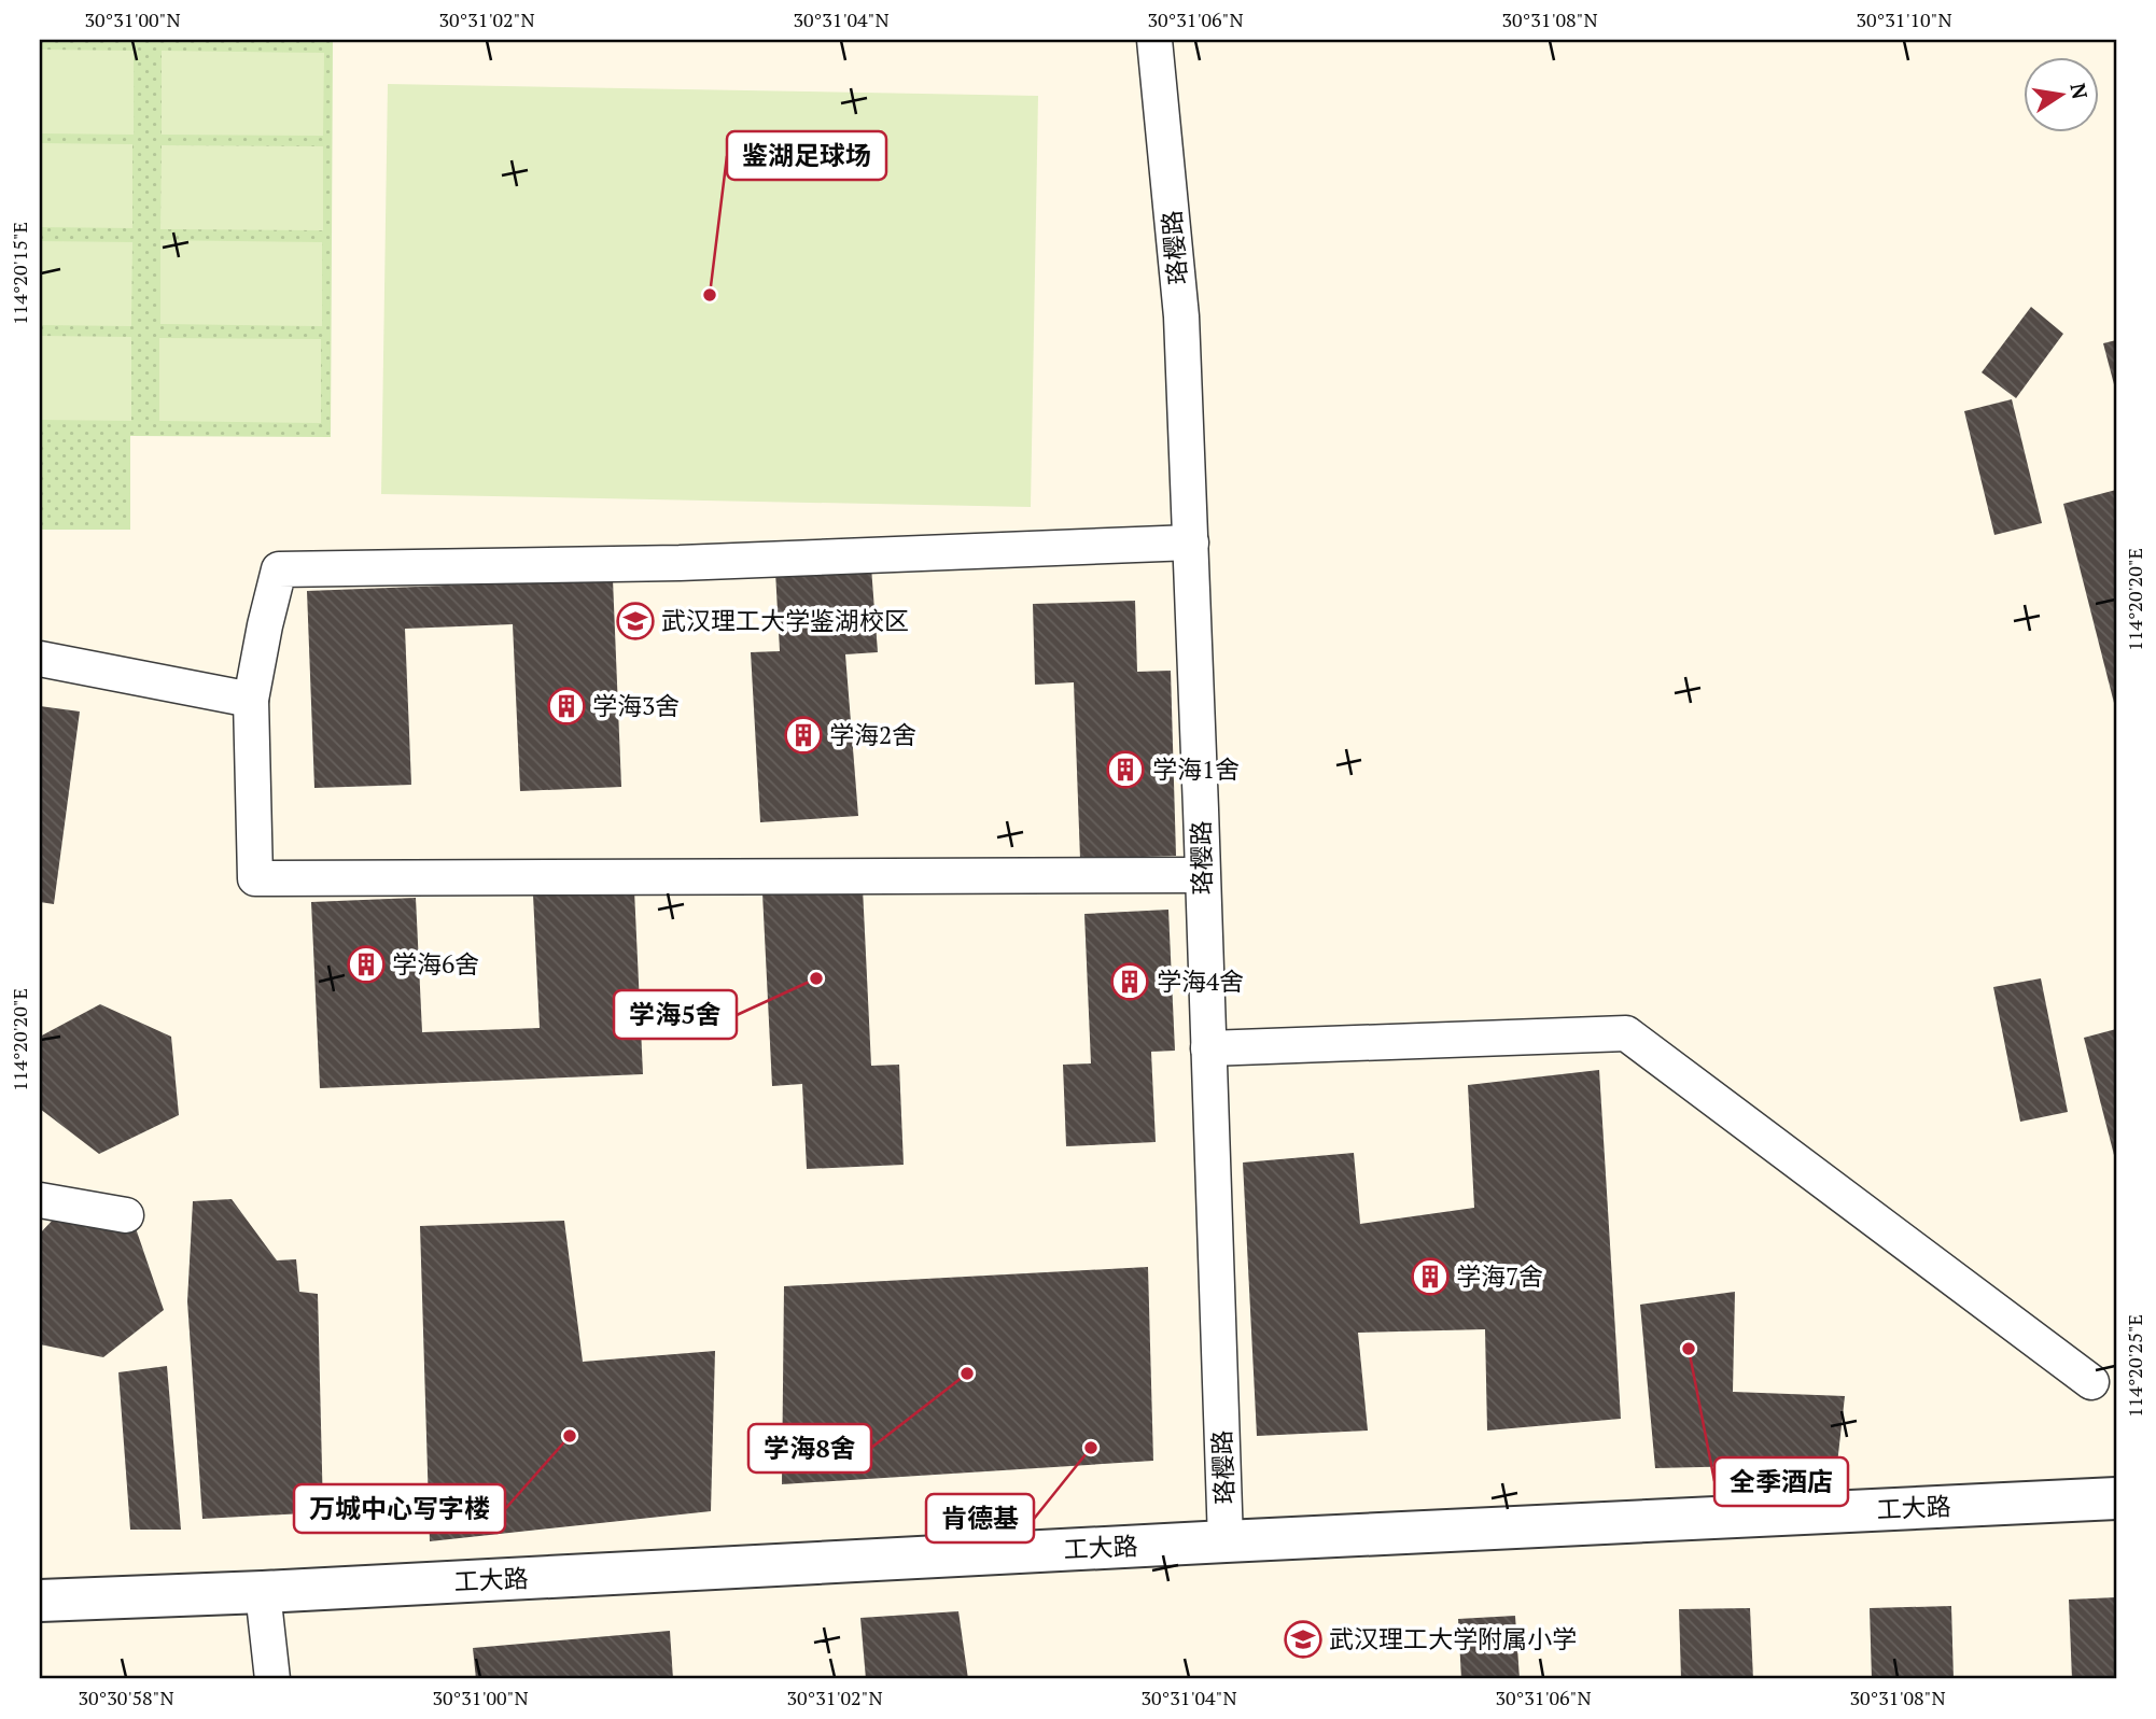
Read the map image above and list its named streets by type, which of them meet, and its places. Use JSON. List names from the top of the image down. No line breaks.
{"streets":{"street":["珞樱路","工大路"]},"crossings":[["珞樱路","工大路"]],"places":{"other":["鉴湖足球场","学海5舍","全季酒店","学海8舍","万城中心写字楼","肯德基"],"school or university":["武汉理工大学鉴湖校区","武汉理工大学附属小学"],"building":["学海3舍","学海2舍","学海1舍","学海6舍","学海4舍","学海7舍"]},"north":"right","coordinates":["30°31'00\"N","30°31'02\"N","30°31'04\"N","30°31'06\"N","30°31'08\"N","30°31'10\"N","114°20'15\"E","114°20'20\"E","114°20'25\"E","30°30'58\"N"]}
